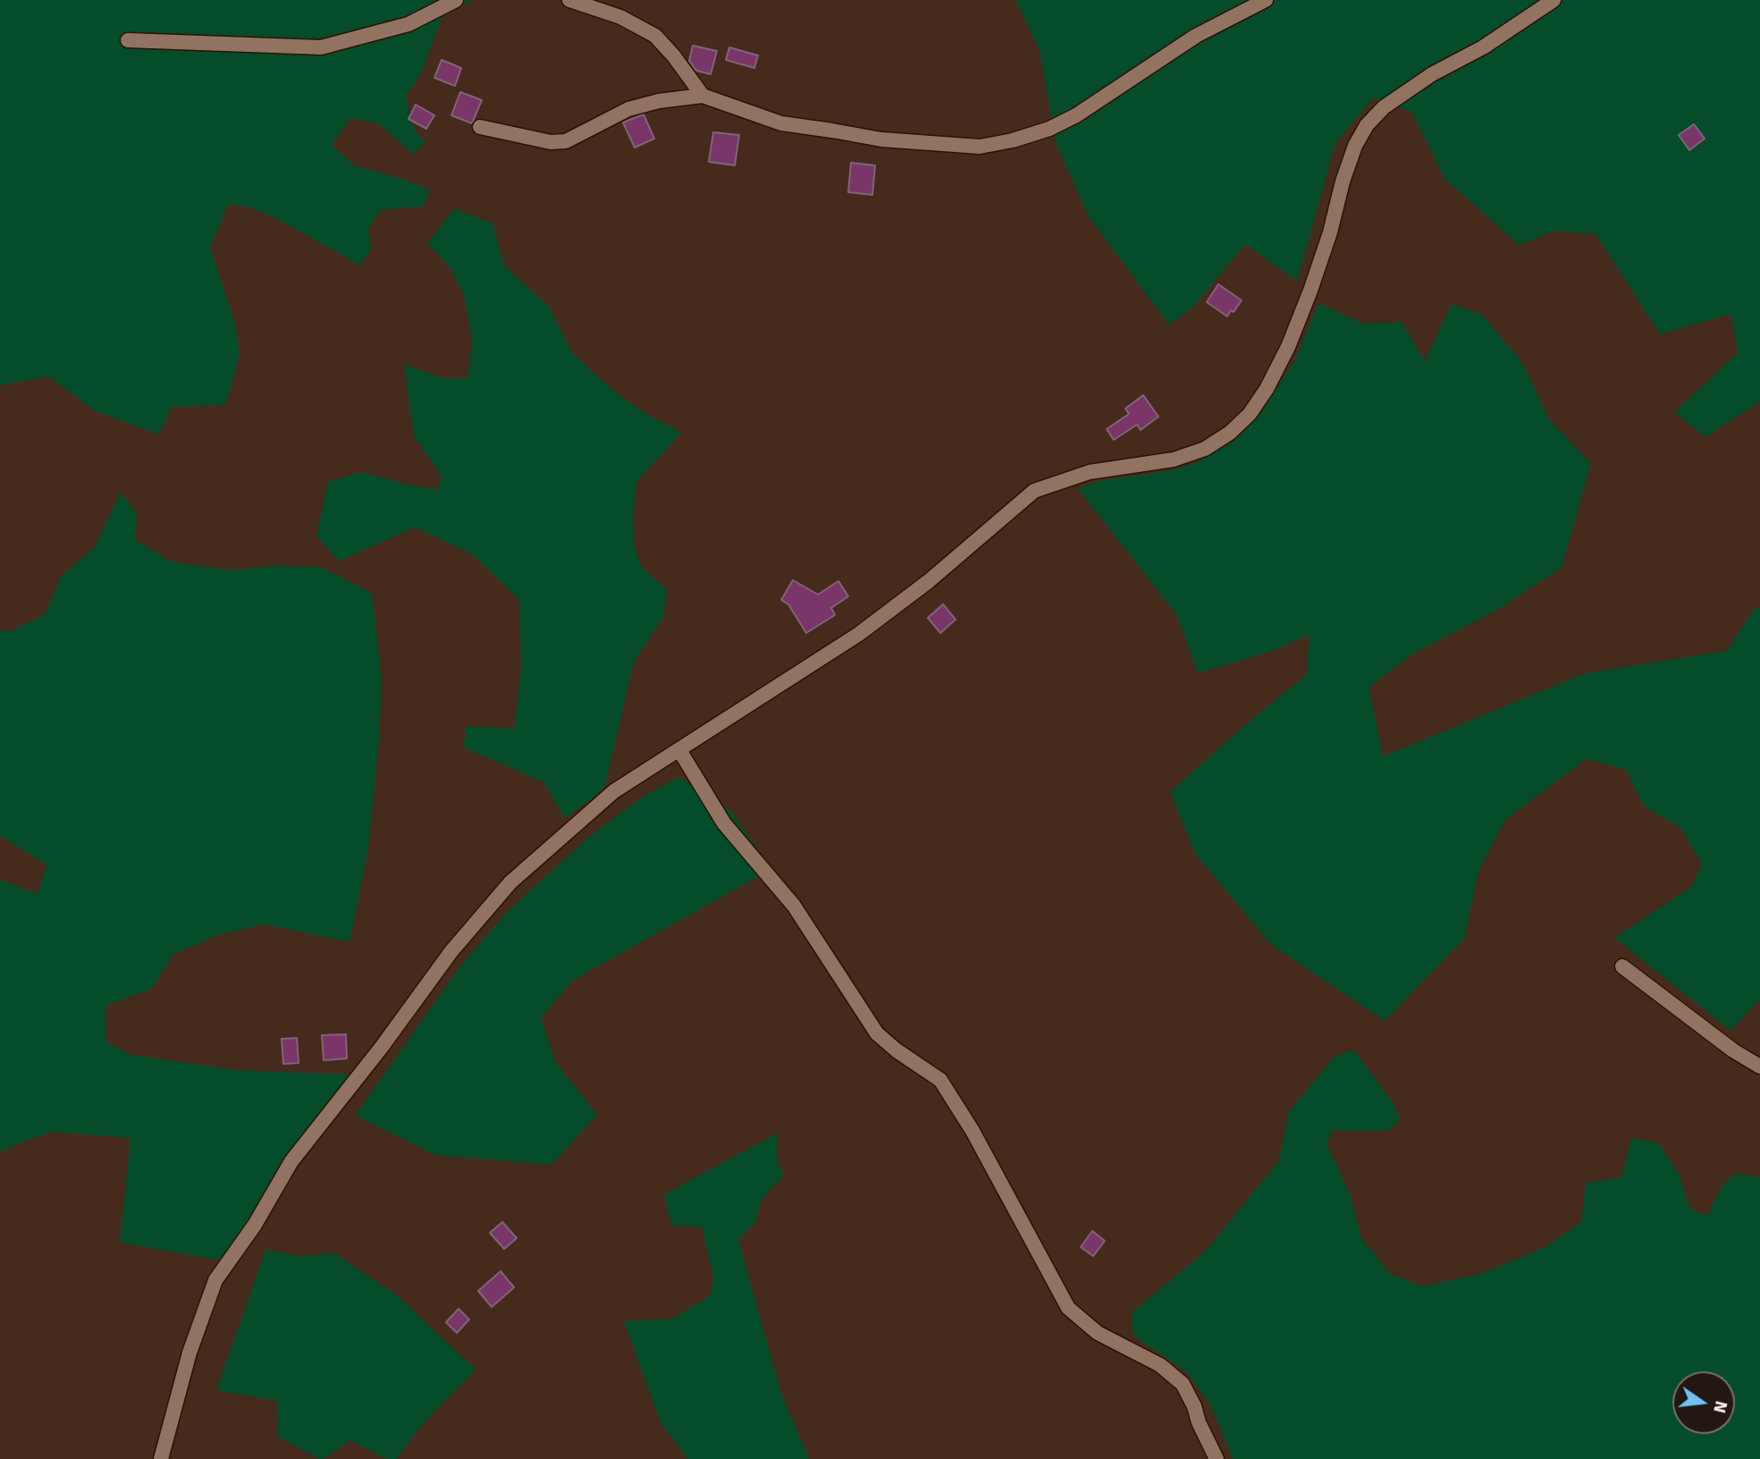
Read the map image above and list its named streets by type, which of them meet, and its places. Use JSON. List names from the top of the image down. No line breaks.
{"north":"right"}
